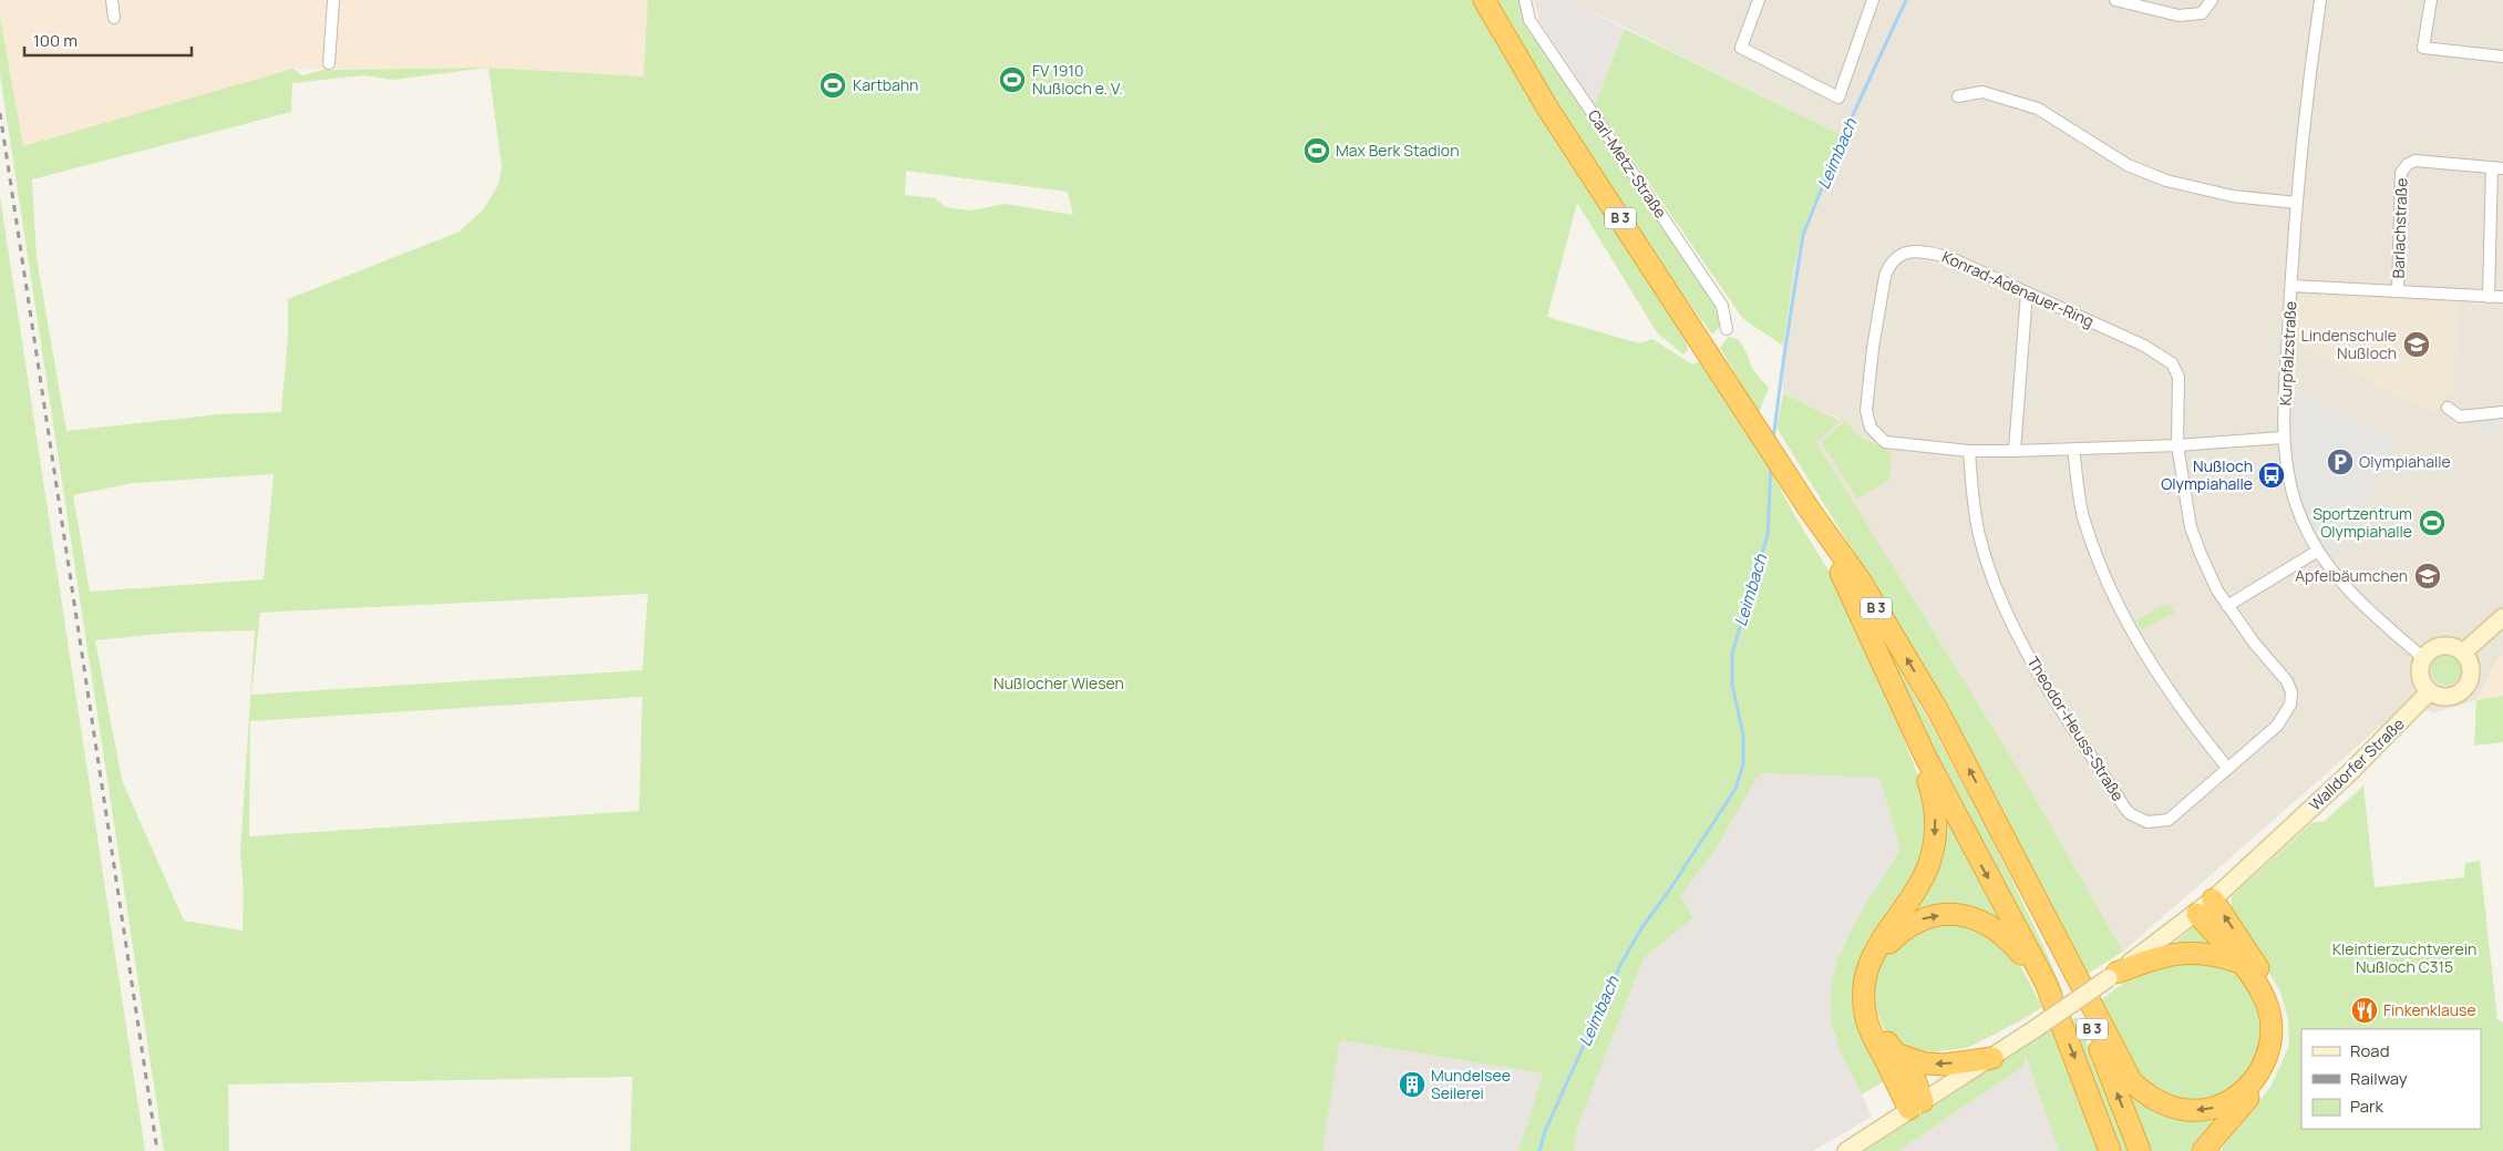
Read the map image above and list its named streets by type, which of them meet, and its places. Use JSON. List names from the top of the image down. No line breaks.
{"streets":{"highway":["B 3"],"street":["Carl-Metz-Straße","Barlachstraße","Konrad-Adenauer-Ring","Kurpfalzstraße","Theodor-Heuss-Straße","Walldorfer Straße"]},"crossings":[["Barlachstraße","Kurpfalzstraße"],["Konrad-Adenauer-Ring","Kurpfalzstraße"],["Konrad-Adenauer-Ring","Theodor-Heuss-Straße"],["Kurpfalzstraße","Walldorfer Straße"]],"water":["Leimbach"],"parks":["Nußlocher Wiesen","Kleintierzuchtverein Nußloch C315"],"places":{"sports":["FV 1910 Nußloch e. V.","Kartbahn","Max Berk Stadion","Sportzentrum Olympiahalle"],"school or university":["Lindenschule Nußloch","Apfelbäumchen"],"parking":["Olympiahalle"],"bus stop":["Nußloch Olympiahalle"],"restaurant":["Finkenklause"],"building":["Mundelsee Seilerei"]},"legend":["Road","Railway","Park"],"scale_bar":"100 m"}
